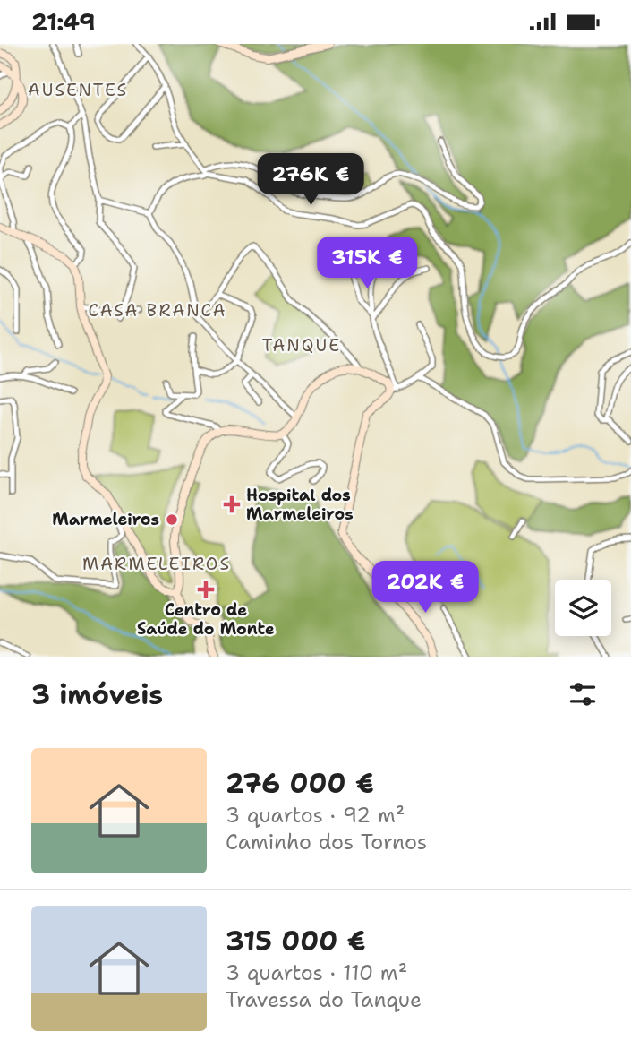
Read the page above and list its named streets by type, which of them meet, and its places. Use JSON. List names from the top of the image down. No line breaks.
{"districts":["AUSENTES","CASA BRANCA","TANQUE","MARMELEIROS"],"places":{"health":["Hospital dos Marmeleiros","Centro de Saúde do Monte"],"other":["Marmeleiros"]},"page":{"status":"21:49","price":["276K €","315K €","202K €"],"heading":"3 imóveis","list":[{"name":"276 000 €","note":"3 quartos · 92 m² · Caminho dos Tornos"},{"name":"315 000 €","note":"3 quartos · 110 m² · Travessa do Tanque"}]}}
